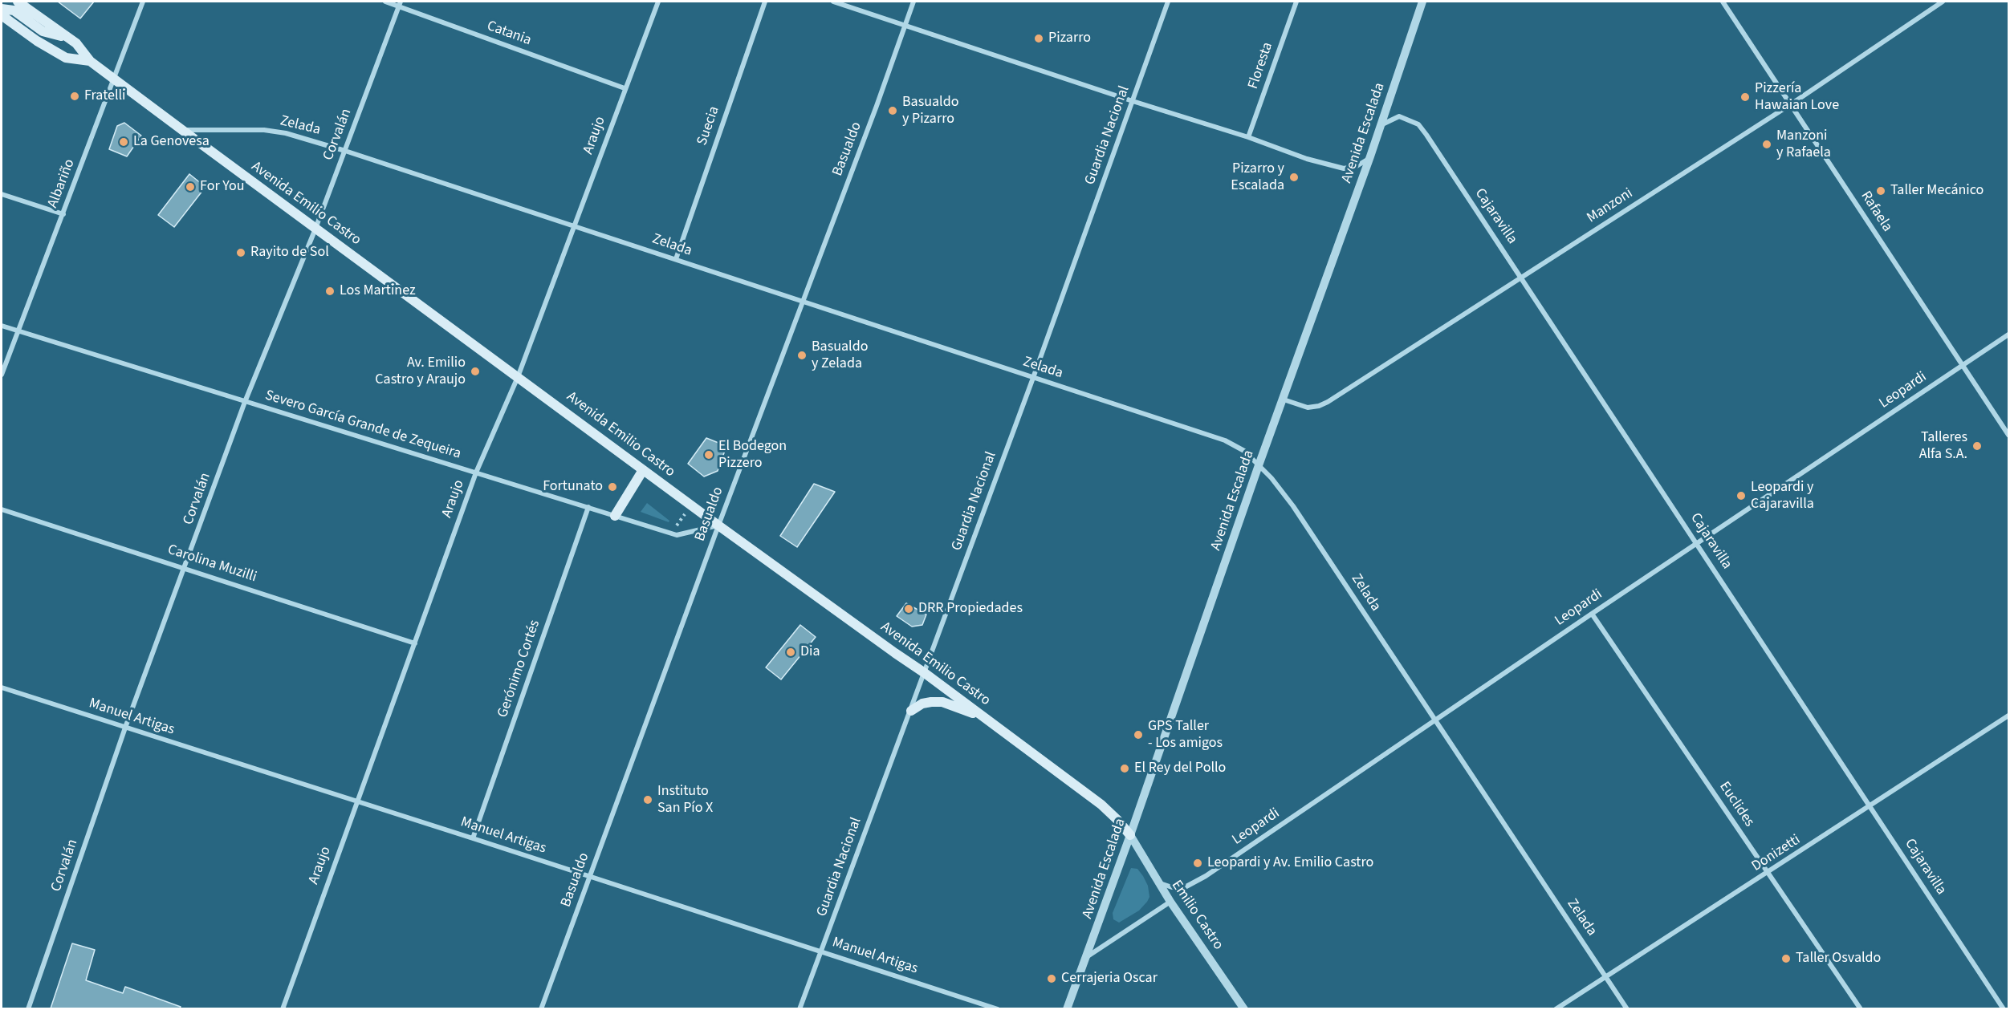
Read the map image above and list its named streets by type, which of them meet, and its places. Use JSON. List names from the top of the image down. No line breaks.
{"streets":{"main road":["Avenida Emilio Castro"],"street":["Catania","Floresta","Zelada","Suecia","Avenida Escalada","Corvalán","Araujo","Guardia Nacional","Basualdo","Albariño","Manzoni","Rafaela","Cajaravilla","Leopardi","Severo García Grande de Zequeira","Carolina Muzilli","Gerónimo Cortés","Manuel Artigas","Euclides","Donizetti","Emilio Castro"]},"crossings":[["Catania","Corvalán"],["Catania","Araujo"],["Zelada","Suecia"],["Zelada","Avenida Escalada"],["Zelada","Corvalán"],["Zelada","Araujo"],["Zelada","Guardia Nacional"],["Zelada","Basualdo"],["Zelada","Avenida Emilio Castro"],["Zelada","Leopardi"],["Zelada","Donizetti"],["Avenida Escalada","Avenida Emilio Castro"],["Avenida Escalada","Manzoni"],["Avenida Escalada","Cajaravilla"],["Avenida Escalada","Emilio Castro"],["Corvalán","Avenida Emilio Castro"],["Corvalán","Severo García Grande de Zequeira"],["Corvalán","Carolina Muzilli"],["Corvalán","Manuel Artigas"],["Araujo","Avenida Emilio Castro"],["Araujo","Severo García Grande de Zequeira"],["Araujo","Carolina Muzilli"],["Araujo","Manuel Artigas"],["Guardia Nacional","Avenida Emilio Castro"],["Guardia Nacional","Manuel Artigas"],["Basualdo","Avenida Emilio Castro"],["Basualdo","Manuel Artigas"],["Albariño","Avenida Emilio Castro"],["Albariño","Severo García Grande de Zequeira"],["Avenida Emilio Castro","Emilio Castro"],["Manzoni","Rafaela"],["Manzoni","Cajaravilla"],["Rafaela","Leopardi"],["Cajaravilla","Leopardi"],["Cajaravilla","Donizetti"],["Leopardi","Euclides"],["Leopardi","Emilio Castro"],["Severo García Grande de Zequeira","Gerónimo Cortés"],["Gerónimo Cortés","Manuel Artigas"],["Euclides","Donizetti"]],"places":["Pizarro","Fratelli","Pizzería Hawaian Love","Basualdo y Pizarro","La Genovesa","Manzoni y Rafaela","Pizarro y Escalada","For You","Taller Mecánico","Rayito de Sol","Los Martinez","Basualdo y Zelada","Av. Emilio Castro y Araujo","Talleres Alfa S.A.","El Bodegon Pizzero","Fortunato","Leopardi y Cajaravilla","DRR Propiedades","Dia","GPS Taller - Los amigos","El Rey del Pollo","Instituto San Pío X","Leopardi y Av. Emilio Castro","Taller Osvaldo","Cerrajeria Oscar"]}
